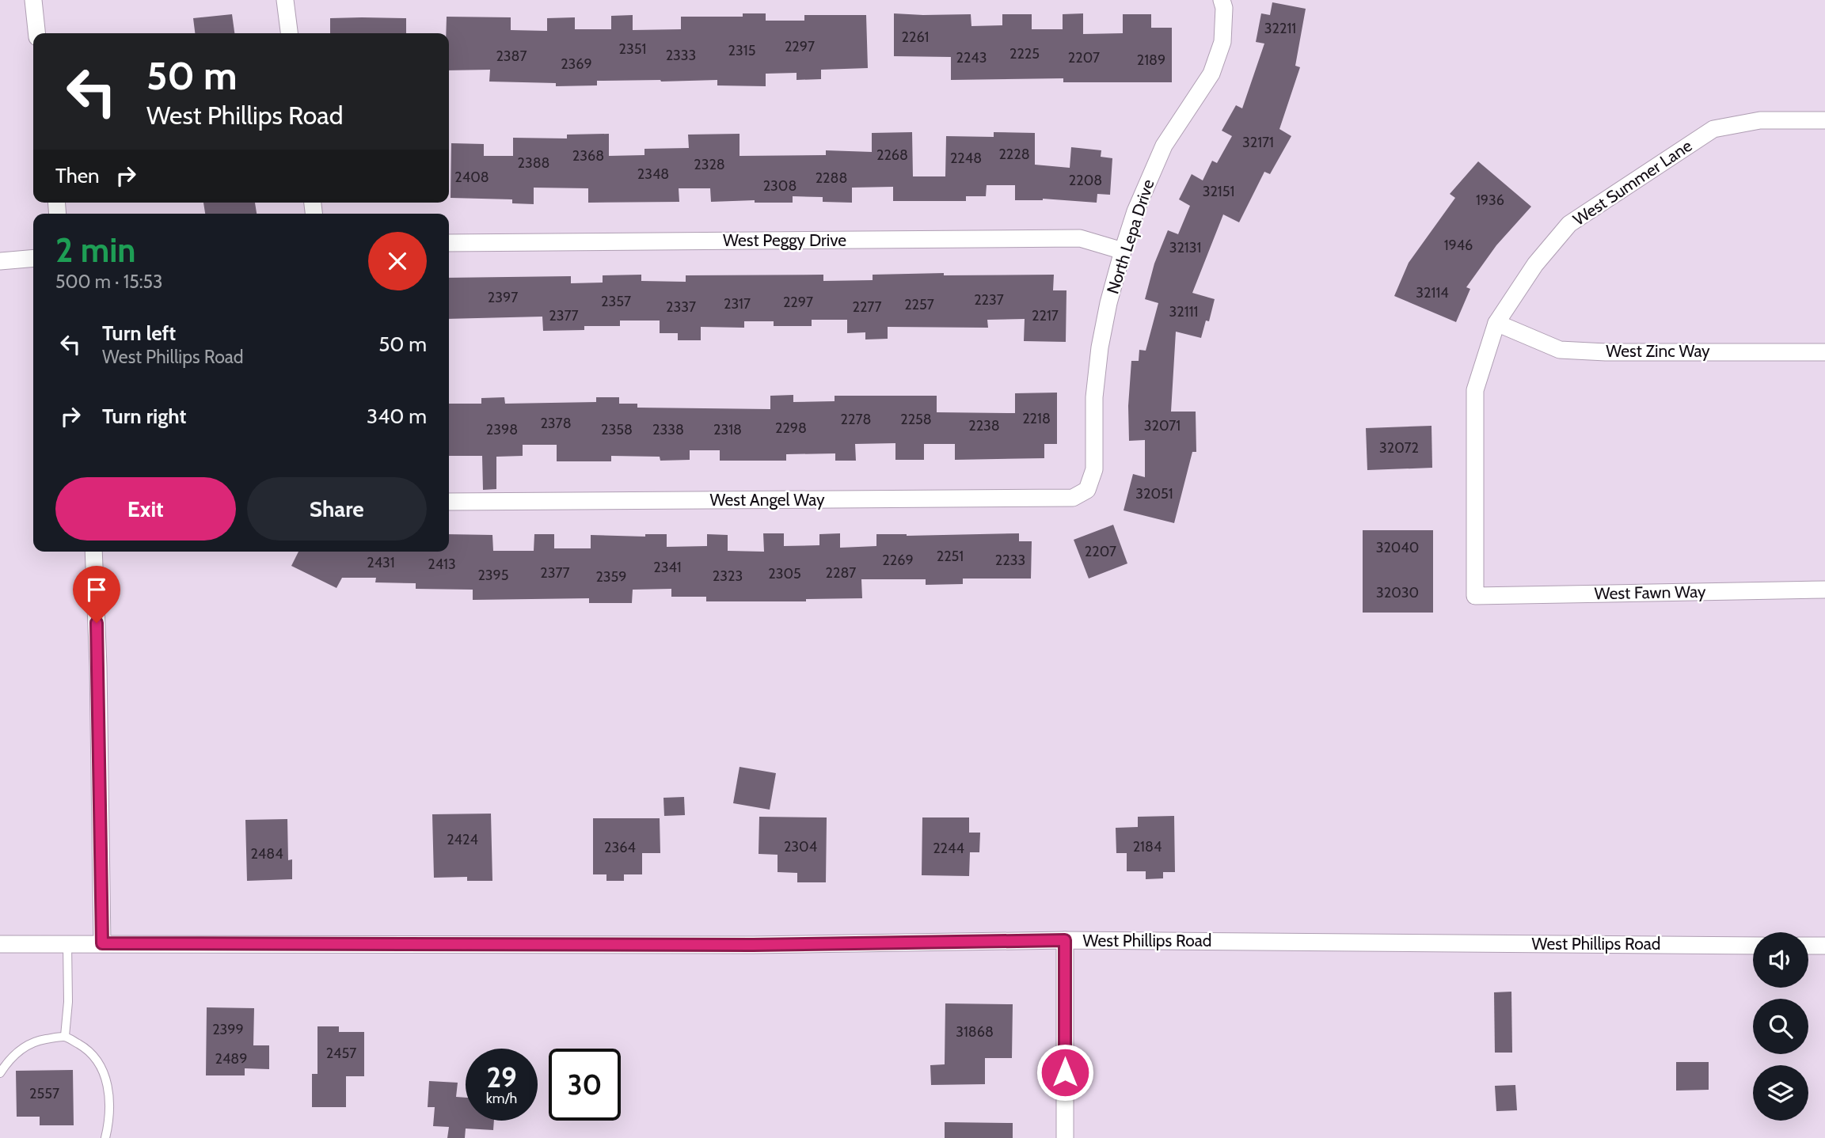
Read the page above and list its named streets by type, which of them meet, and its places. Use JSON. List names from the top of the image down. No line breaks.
{"streets":{"street":["West Summer Lane","North Lepa Drive","West Peggy Drive","West Zinc Way","West Angel Way","West Fawn Way","West Phillips Road"]},"crossings":[["West Summer Lane","West Zinc Way"],["West Summer Lane","West Fawn Way"],["North Lepa Drive","West Peggy Drive"],["North Lepa Drive","West Angel Way"]],"house_numbers":["32211","2261","2297","2351","2315","2225","2333","2387","2243","2207","2189","2369","32171","2228","2268","2368","2248","2388","2328","2348","2408","2288","2208","2308","32151","1936","1946","32131","32114","2397","2237","2357","2297","2317","2257","2337","2277","32111","2377","2217","2218","2278","2258","2378","2238","32071","2298","2398","2358","2338","2318","32072","32051","32040","2207","2251","2269","2233","2431","2413","2341","2377","2287","2305","2395","2323","2359","32030","2424","2304","2184","2364","2244","2484","2399","31868","2457","2489","2557"],"page":{"turn":["50 m","West Phillips Road"],"then":"Then","heading":["2 min","500 m · 15:53"],"list":[{"name":"Turn left","note":"West Phillips Road","value":"50 m"},{"name":"Turn right","value":"340 m"}],"buttons":["Exit","Share"],"speed":"29 km/h","limit":"30"}}
